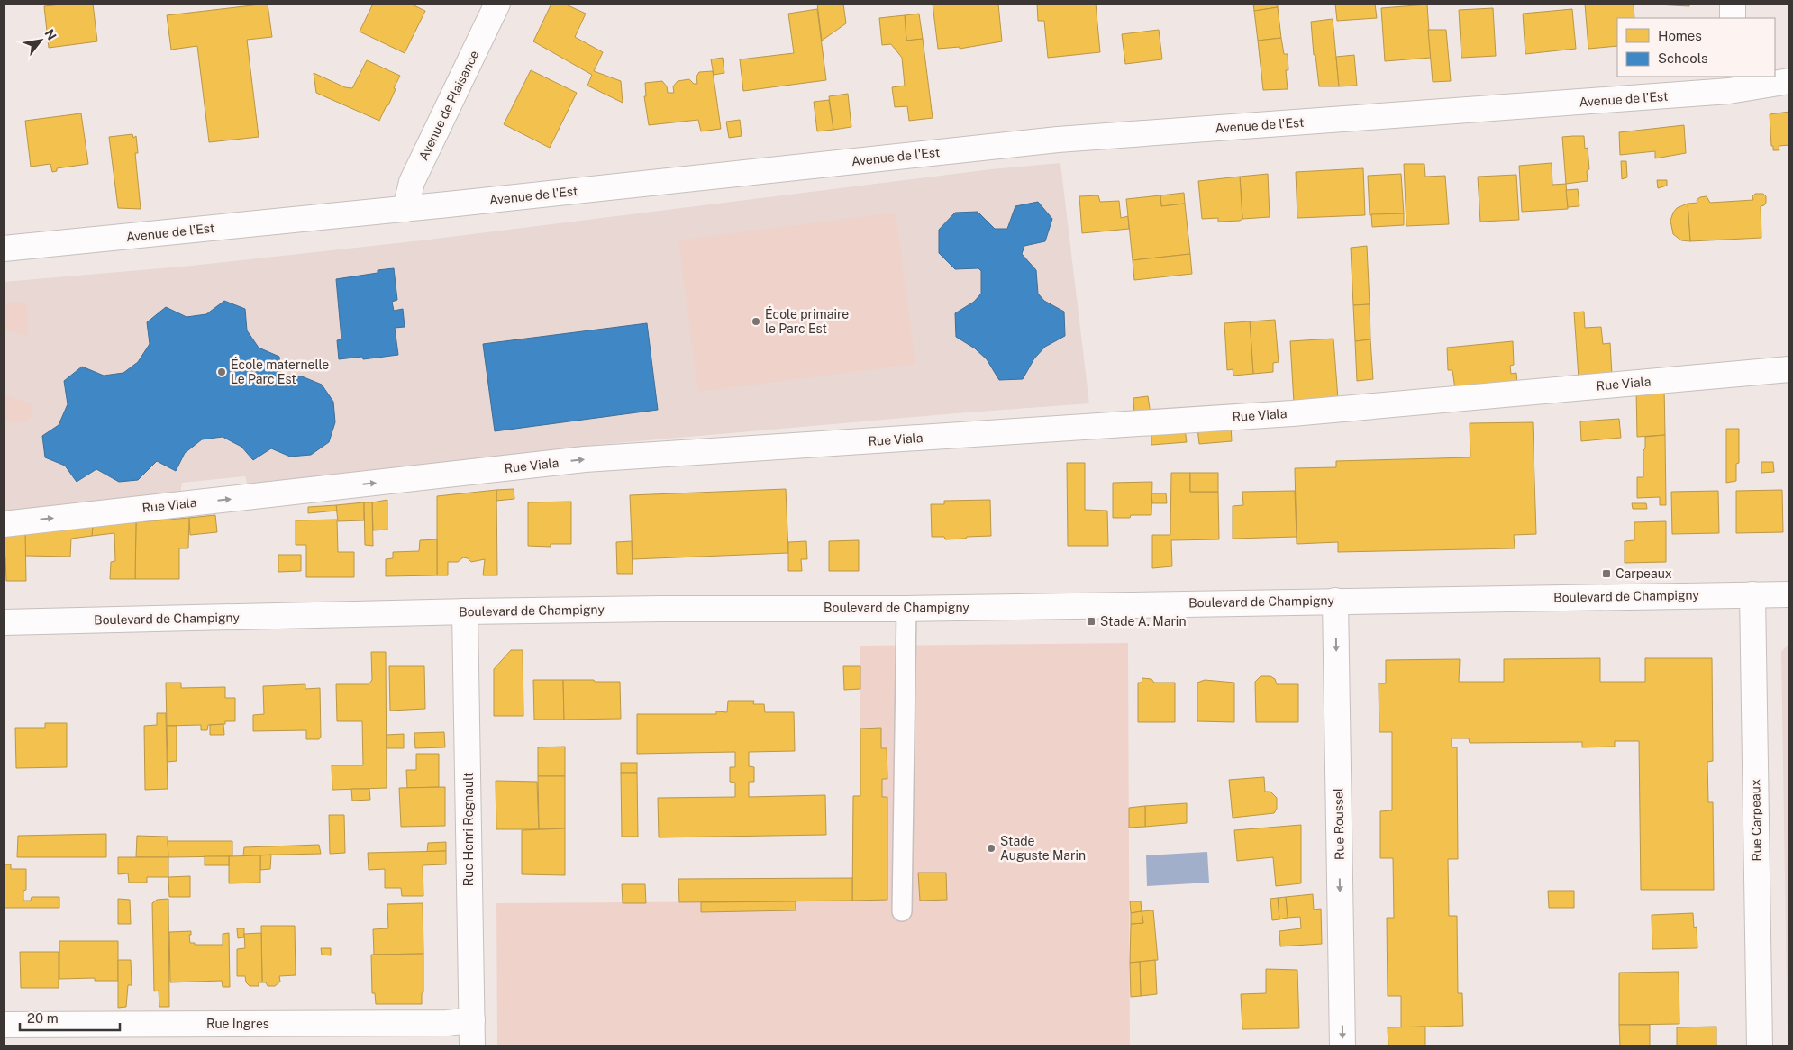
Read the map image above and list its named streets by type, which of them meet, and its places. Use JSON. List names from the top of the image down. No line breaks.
{"streets":{"street":["Avenue de l'Est","Avenue de Plaisance","Rue Viala","Boulevard de Champigny","Rue Carpeaux","Rue Roussel","Rue Henri Regnault","Rue Ingres"]},"crossings":[["Avenue de l'Est","Avenue de Plaisance"],["Boulevard de Champigny","Rue Carpeaux"],["Boulevard de Champigny","Rue Roussel"],["Boulevard de Champigny","Rue Henri Regnault"],["Rue Henri Regnault","Rue Ingres"]],"one_way":["Rue Viala","Rue Roussel"],"places":{"other":["École primaire le Parc Est","École maternelle Le Parc Est","Stade Auguste Marin"],"transit":["Carpeaux","Stade A. Marin"]},"legend":["Homes","Schools"],"scale_bar":"20 m","north":"top right"}
